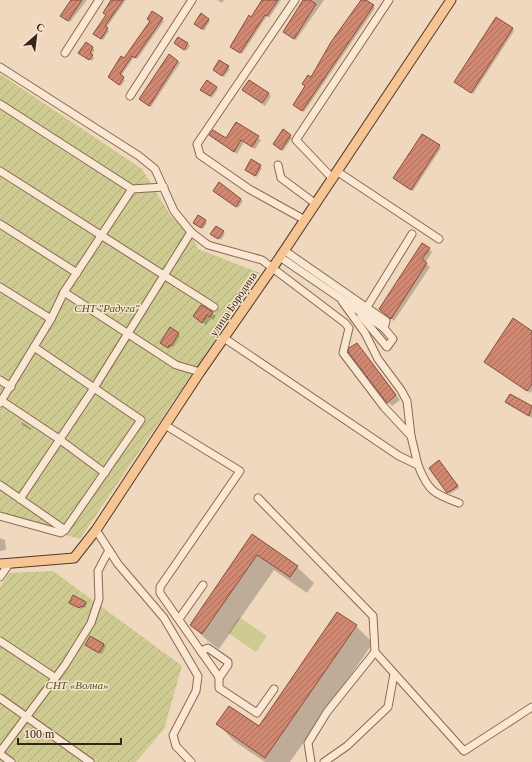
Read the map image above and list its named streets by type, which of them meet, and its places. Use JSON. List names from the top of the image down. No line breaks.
{"streets":{"main road":["улица Бородина"]},"parks":["СНТ \"Радуга\"","СНТ «Волна»"],"scale_bar":"100 m","north":"top right"}
